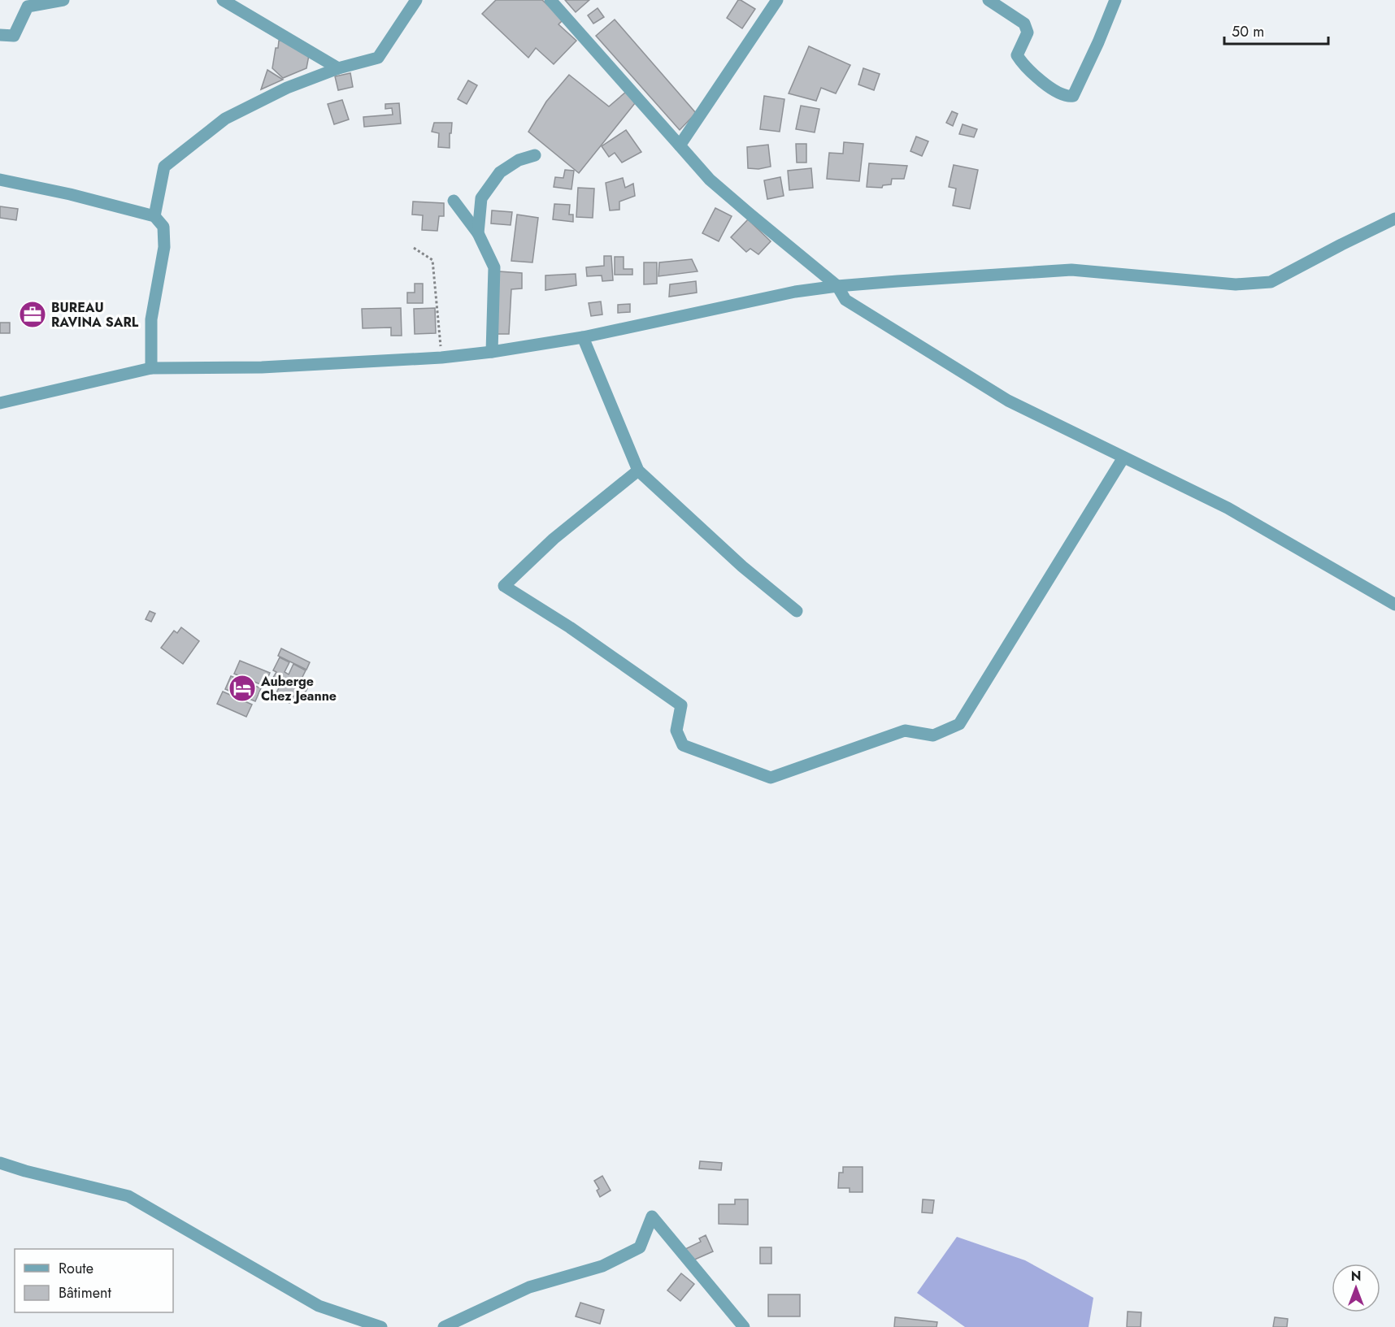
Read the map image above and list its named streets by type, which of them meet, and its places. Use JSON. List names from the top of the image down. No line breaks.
{"places":{"office":["BUREAU RAVINA SARL"],"hotel":["Auberge Chez Jeanne"]},"legend":["Route","Bâtiment"],"scale_bar":"50 m","north":"top"}
